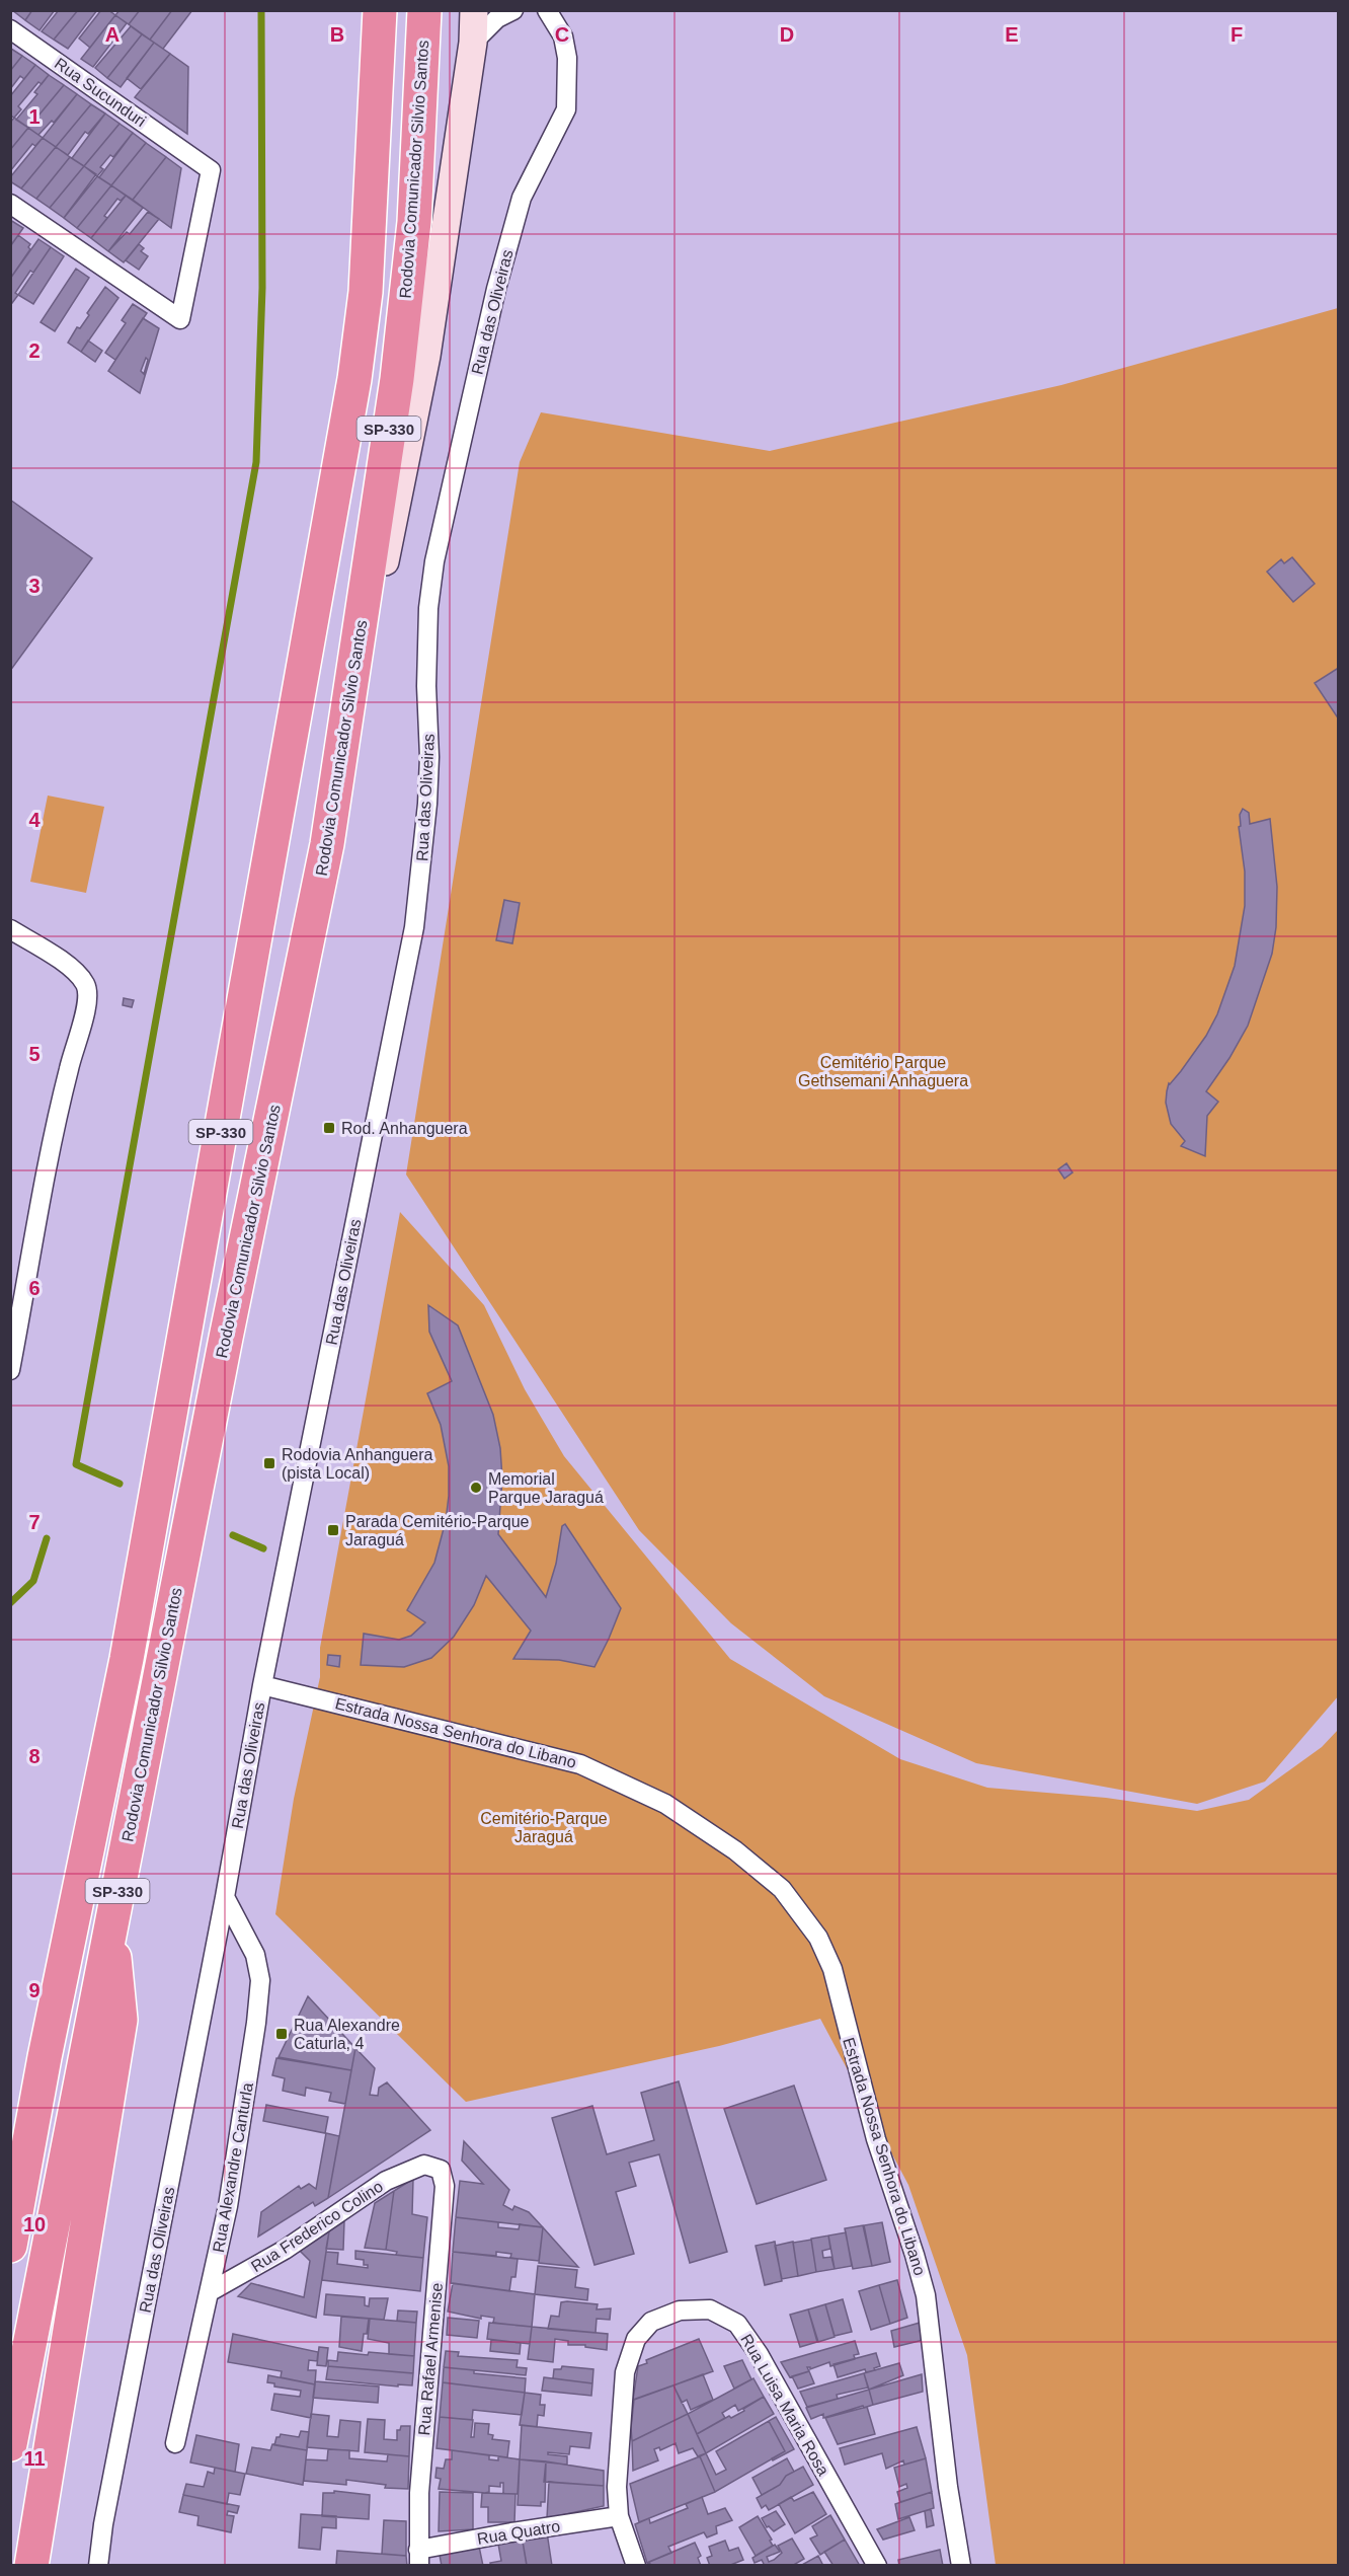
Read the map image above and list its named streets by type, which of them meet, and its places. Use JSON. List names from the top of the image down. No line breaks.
{"streets":{"highway":["Rodovia Comunicador Silvio Santos","SP-330"],"street":["Rua Sucunduri","Rua das Oliveiras","Estrada Nossa Senhora do Libano","Rua Alexandre Canturla","Rua Frederico Colino","Rua Rafael Armenise","Rua Luisa Maria Rosa","Rua Quatro"]},"crossings":[["Rua das Oliveiras","Estrada Nossa Senhora do Libano"],["Rua das Oliveiras","Rua Alexandre Canturla"],["Rua Alexandre Canturla","Rua Frederico Colino"],["Rua Frederico Colino","Rua Rafael Armenise"],["Rua Rafael Armenise","Rua Quatro"],["Rua Luisa Maria Rosa","Rua Quatro"]],"parks":["Cemitério Parque Gethsemani Anhaguera","Cemitério-Parque Jaraguá"],"places":{"transit":["Rod. Anhanguera","Rodovia Anhanguera (pista Local)","Parada Cemitério-Parque Jaraguá","Rua Alexandre Caturla, 4"],"other":["Memorial Parque Jaraguá"]},"grid":{"columns":["A","B","C","D","E","F"],"rows":["1","2","3","4","5","6","7","8","9","10","11"]}}
